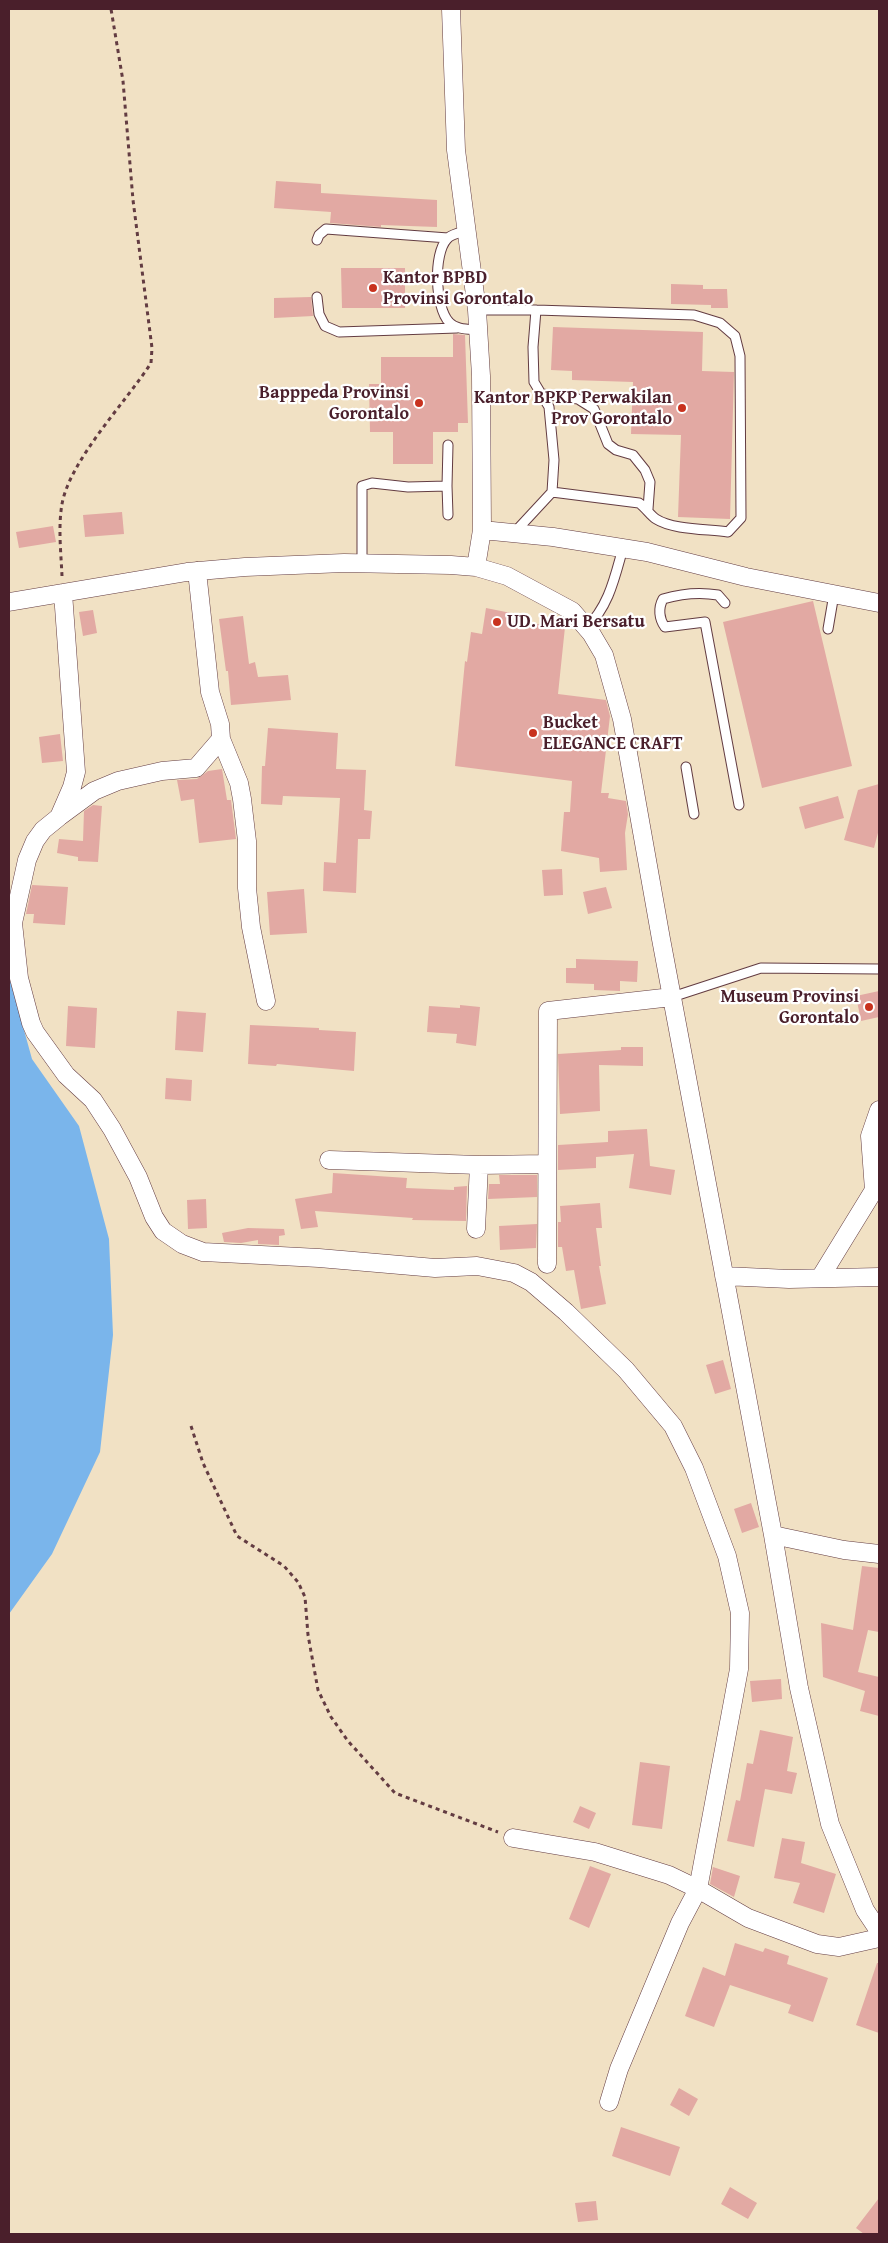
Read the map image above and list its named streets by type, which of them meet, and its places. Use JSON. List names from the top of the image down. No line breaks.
{"places":["Kantor BPBD Provinsi Gorontalo","Bapppeda Provinsi Gorontalo","Kantor BPKP Perwakilan Prov Gorontalo","UD. Mari Bersatu","Bucket ELEGANCE CRAFT","Museum Provinsi Gorontalo"]}
